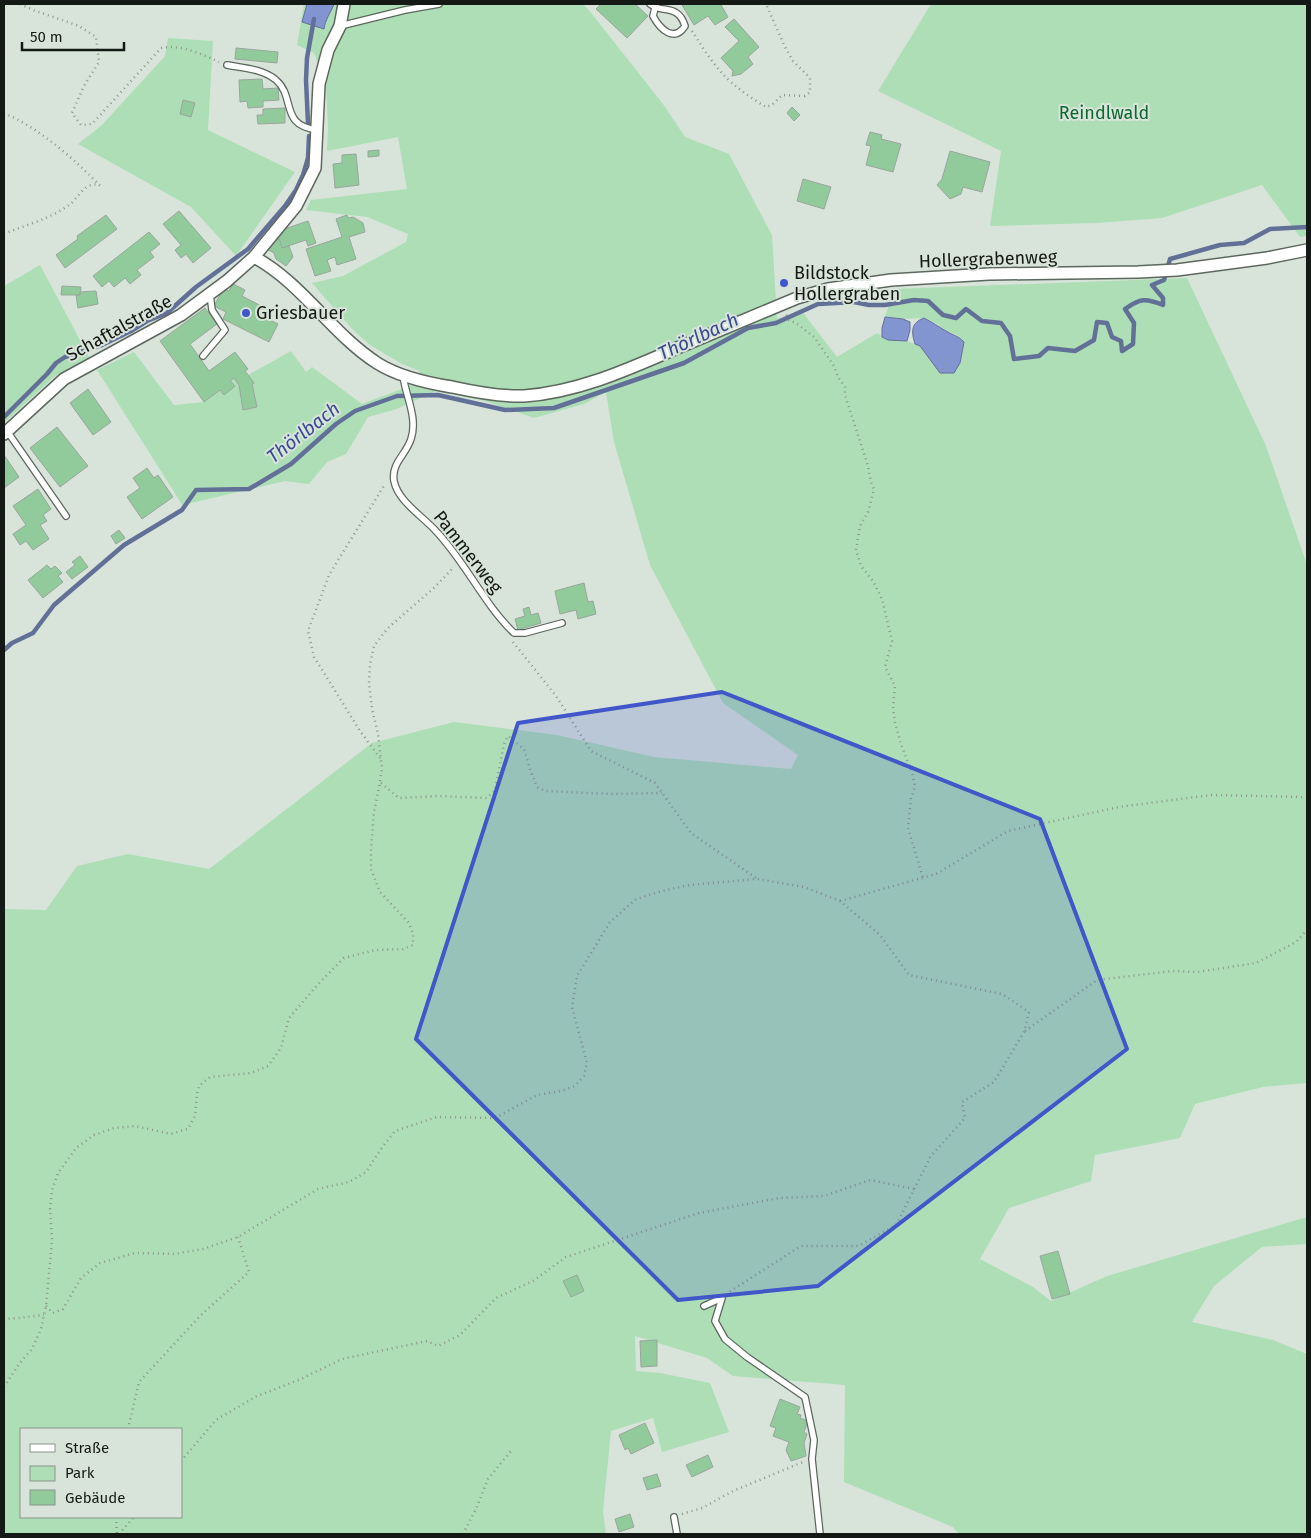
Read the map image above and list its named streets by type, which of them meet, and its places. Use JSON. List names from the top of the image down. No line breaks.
{"streets":{"street":["Hollergrabenweg","Schaftalstraße"],"lane":["Pammerweg"]},"crossings":[["Hollergrabenweg","Schaftalstraße"]],"water":["Thörlbach"],"parks":["Reindlwald"],"places":["Bildstock Hollergraben","Griesbauer"],"legend":["Straße","Park","Gebäude"],"scale_bar":"50 m"}
